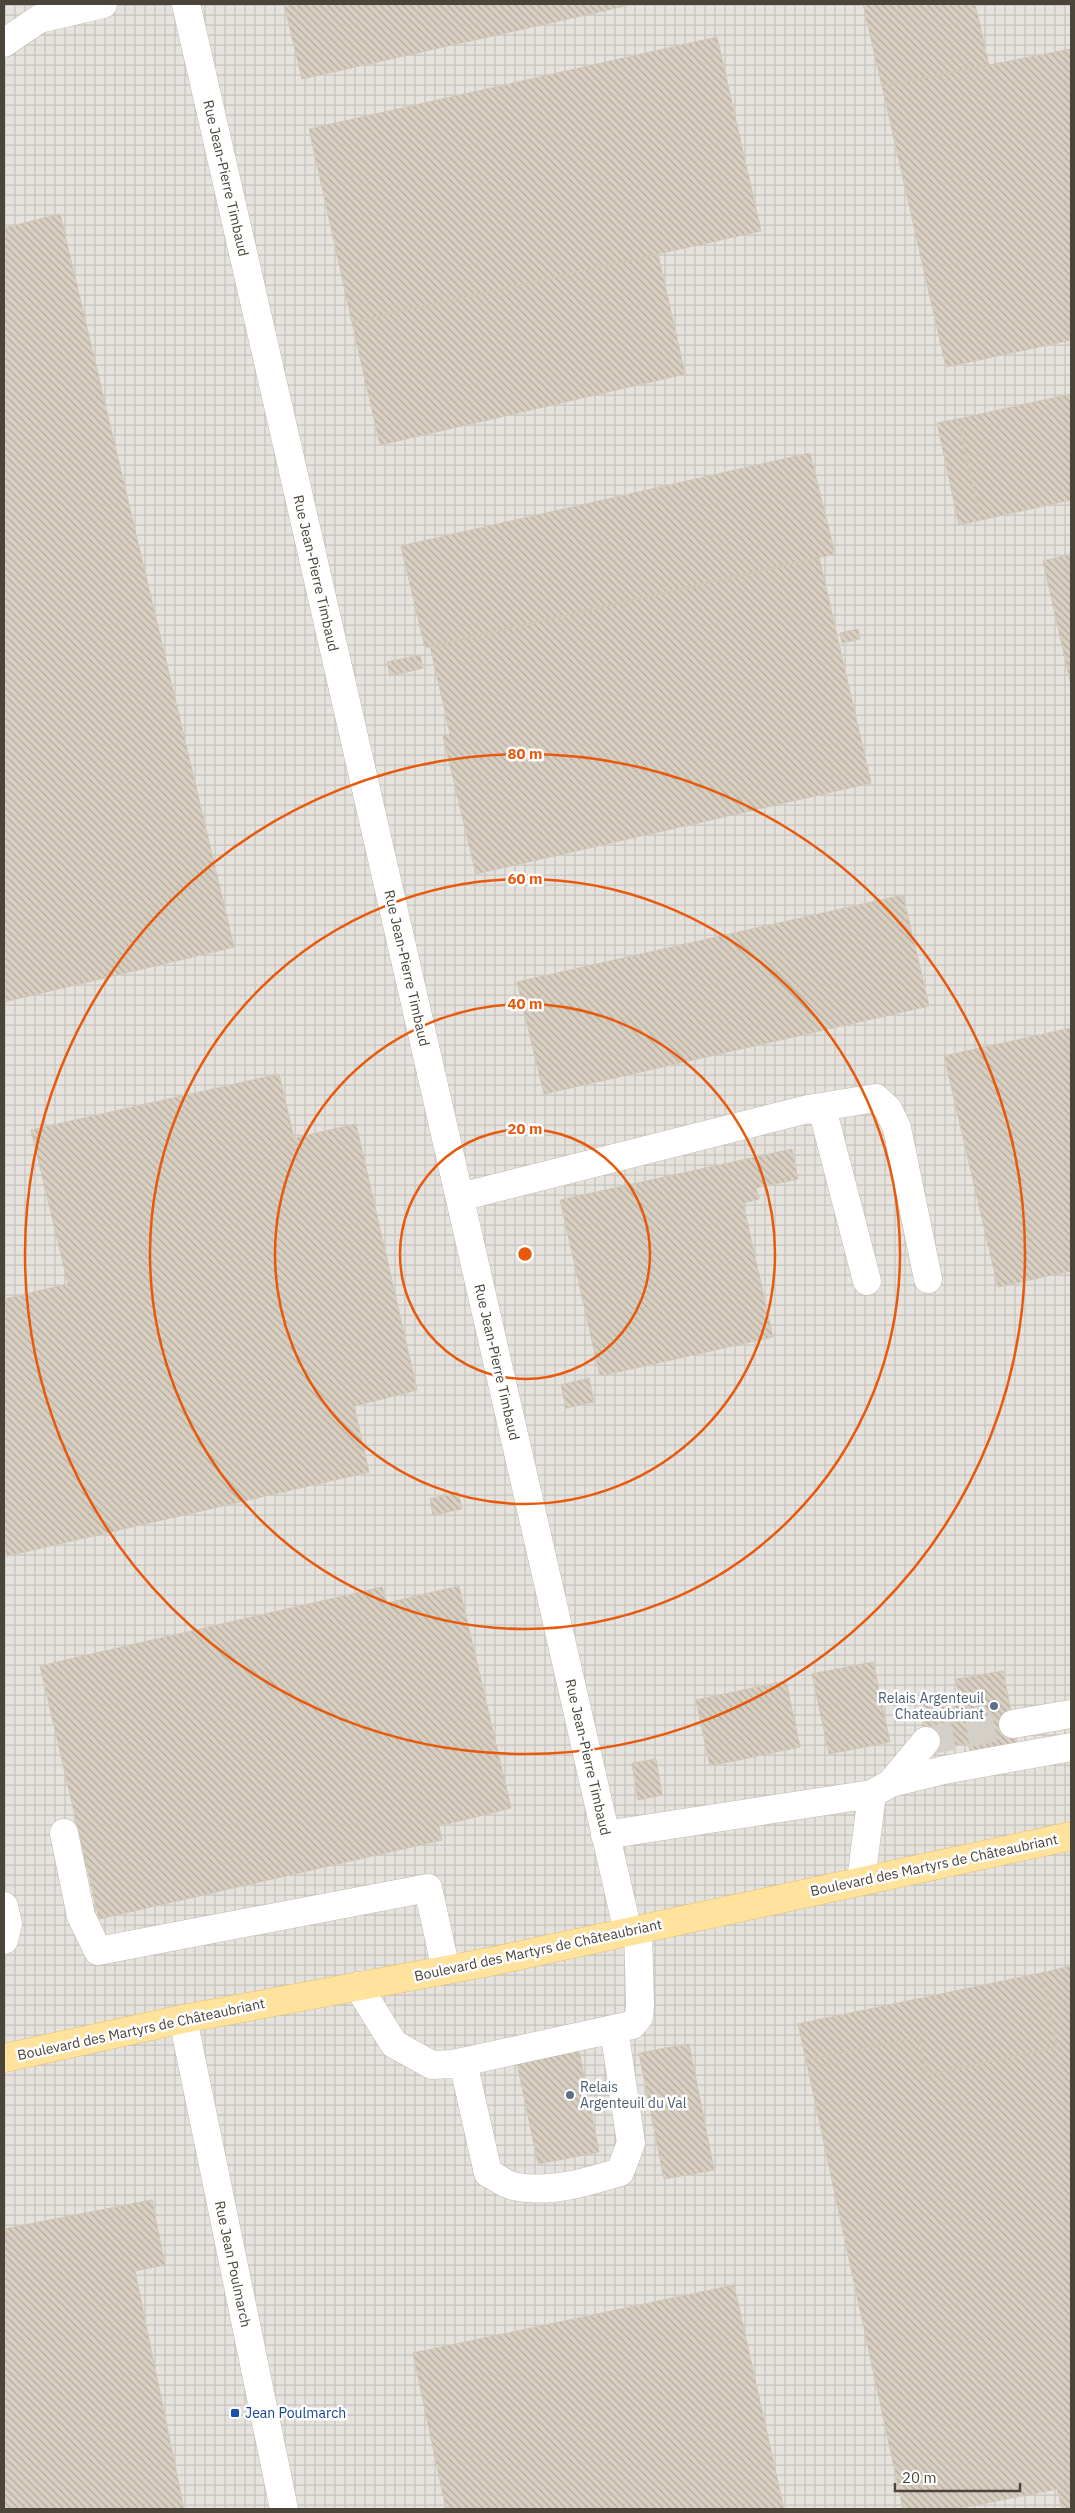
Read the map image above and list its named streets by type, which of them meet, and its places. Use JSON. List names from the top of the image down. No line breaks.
{"streets":{"main road":["Boulevard des Martyrs de Châteaubriant"],"street":["Rue Jean-Pierre Timbaud","Rue Jean Poulmarch"]},"crossings":[["Rue Jean-Pierre Timbaud","Boulevard des Martyrs de Châteaubriant"],["Boulevard des Martyrs de Châteaubriant","Rue Jean Poulmarch"]],"places":{"other":["Relais Argenteuil Chateaubriant","Relais Argenteuil du Val"],"transit":["Jean Poulmarch"]},"scale_bar":"20 m","rings":["80 m","60 m","40 m","20 m"]}
